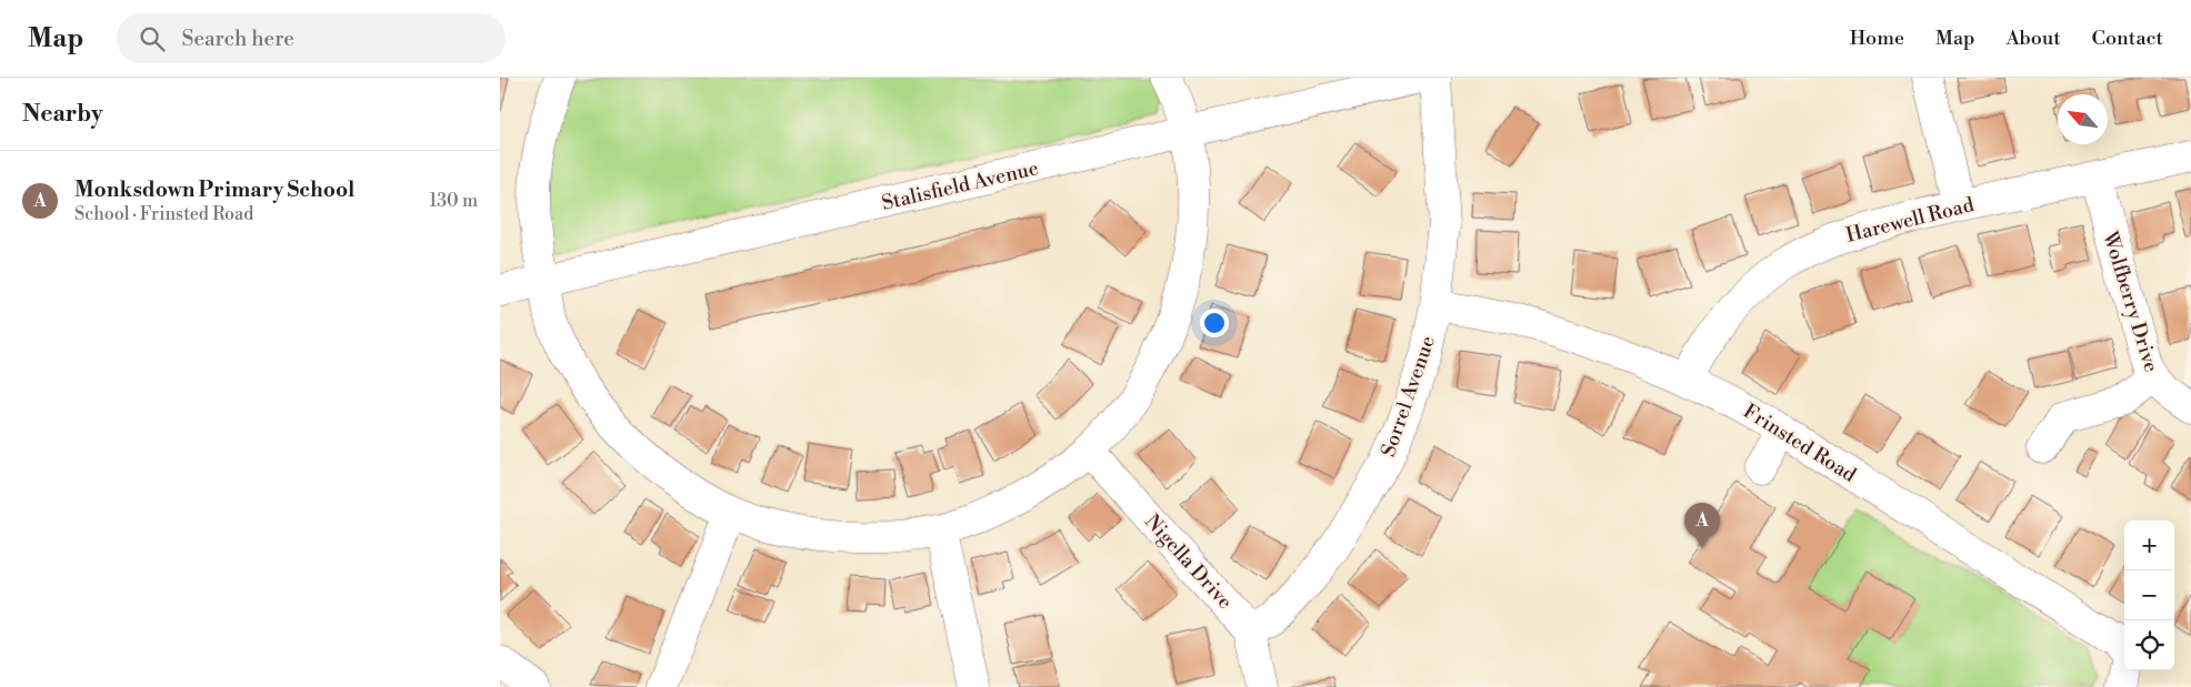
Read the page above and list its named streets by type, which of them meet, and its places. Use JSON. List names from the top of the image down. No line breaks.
{"streets":{"street":["Stalisfield Avenue","Harewell Road","Wolfberry Drive","Sorrel Avenue","Frinsted Road","Nigella Drive"]},"crossings":[["Harewell Road","Wolfberry Drive"],["Harewell Road","Frinsted Road"],["Sorrel Avenue","Frinsted Road"],["Sorrel Avenue","Nigella Drive"]],"north":"top left","page":{"header":"Map","search":"Search here","nav":["Home","Map","About","Contact"],"heading":"Nearby","list":[{"mark":"A","name":"Monksdown Primary School","note":"School · Frinsted Road","value":"130 m"}],"pins":"A","map_buttons":["+","−"]}}
